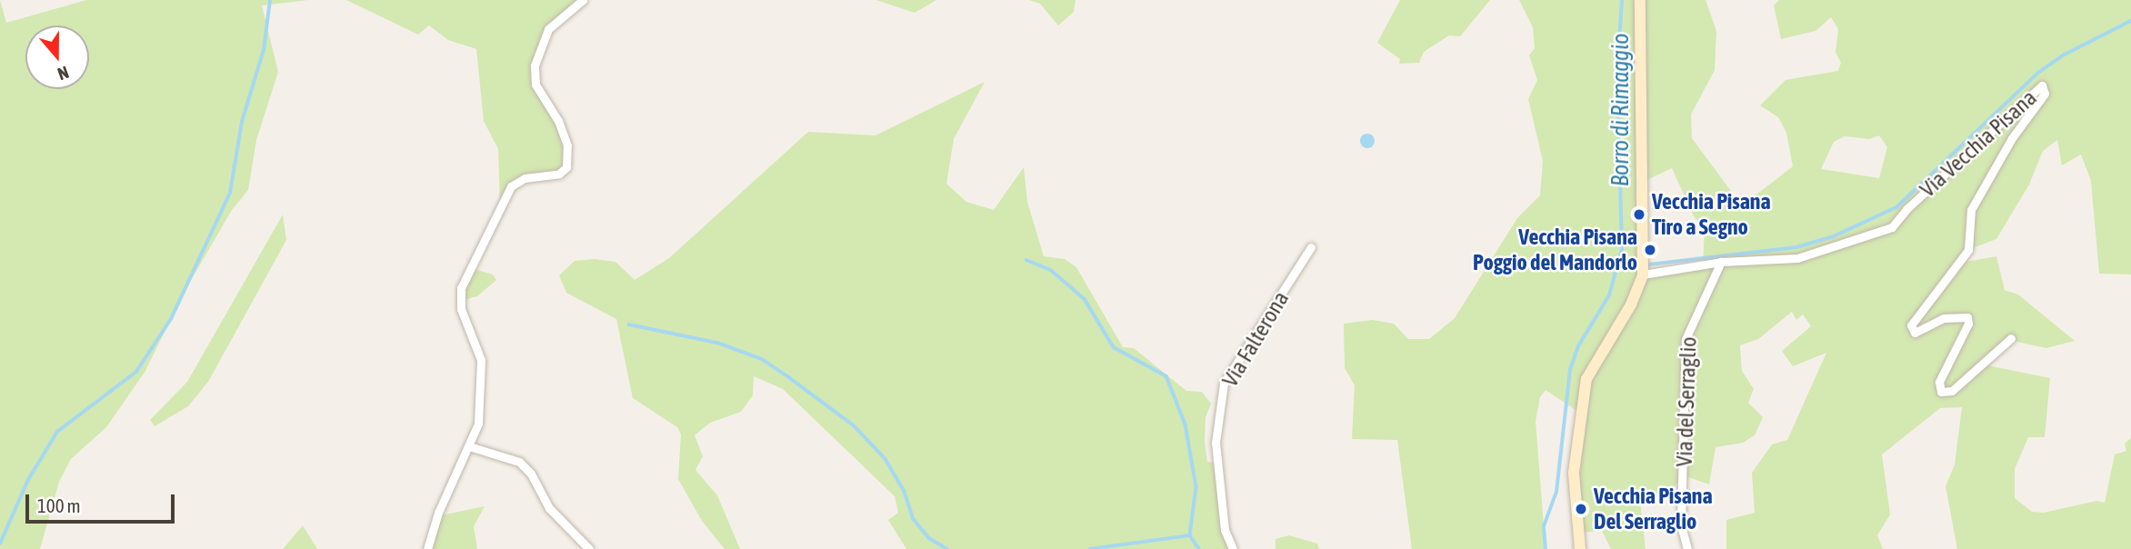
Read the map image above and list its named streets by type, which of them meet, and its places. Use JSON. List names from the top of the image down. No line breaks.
{"streets":{"street":["Via Vecchia Pisana","Via Falterona","Via del Serraglio"]},"crossings":[["Via Vecchia Pisana","Via del Serraglio"]],"water":["Borro di Rimaggio"],"places":["Vecchia Pisana Tiro a Segno","Vecchia Pisana Poggio del Mandorlo","Vecchia Pisana Del Serraglio"],"scale_bar":"100 m","north":"bottom"}
